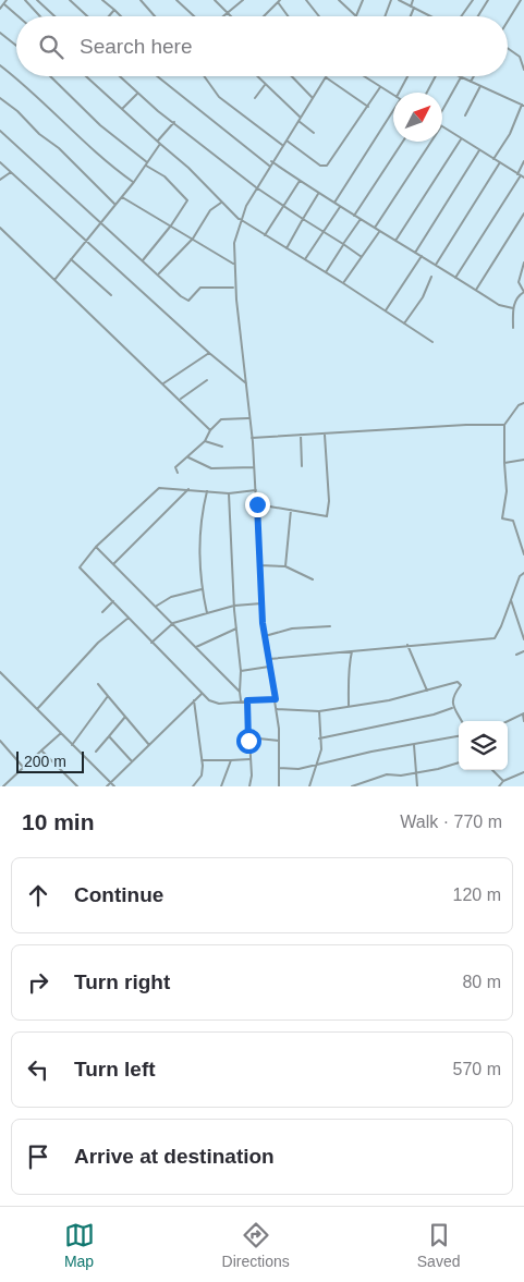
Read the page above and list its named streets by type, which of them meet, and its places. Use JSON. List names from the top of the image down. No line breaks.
{"scale_bar":"200 m","north":"top right","page":{"search":"Search here","scale":"200 m","heading":["10 min","Walk · 770 m"],"list":[["Continue","120 m"],["Turn right","80 m"],["Turn left","570 m"],"Arrive at destination"],"nav":["Map","Directions","Saved"]}}
